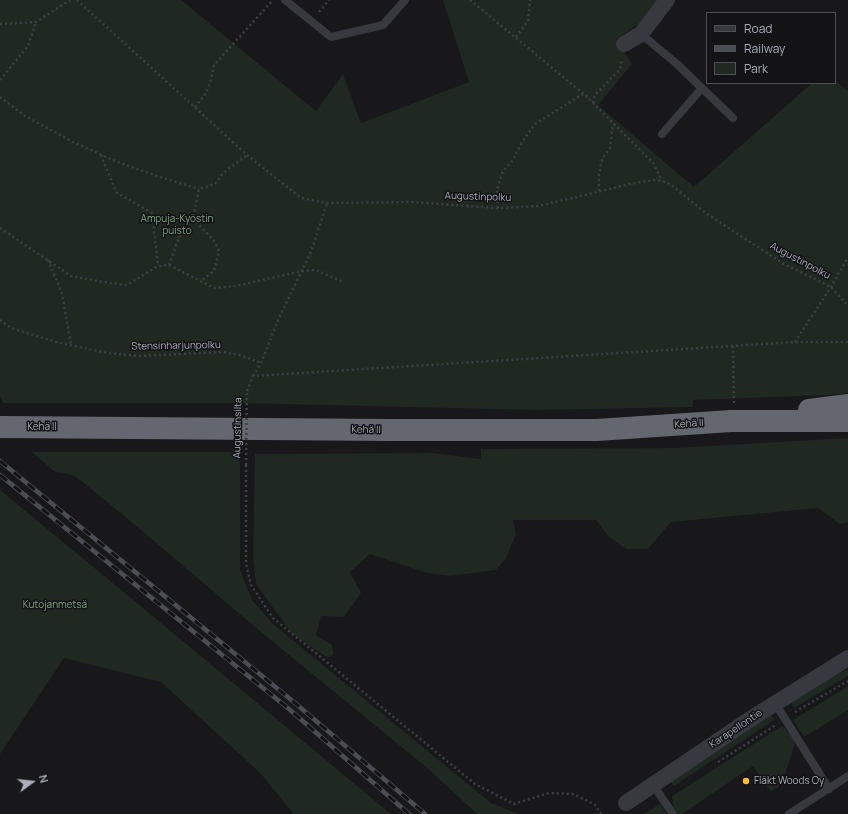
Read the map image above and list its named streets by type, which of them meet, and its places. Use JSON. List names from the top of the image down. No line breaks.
{"streets":{"highway":["Kehä II"],"street":["Karapellontie"],"path":["Augustinpolku","Stensinharjunpolku","Augustinsilta"]},"parks":["Ampuja-Kyöstin puisto","Kutojanmetsä"],"places":["Fläkt Woods Oy"],"legend":["Road","Railway","Park"],"north":"right"}
